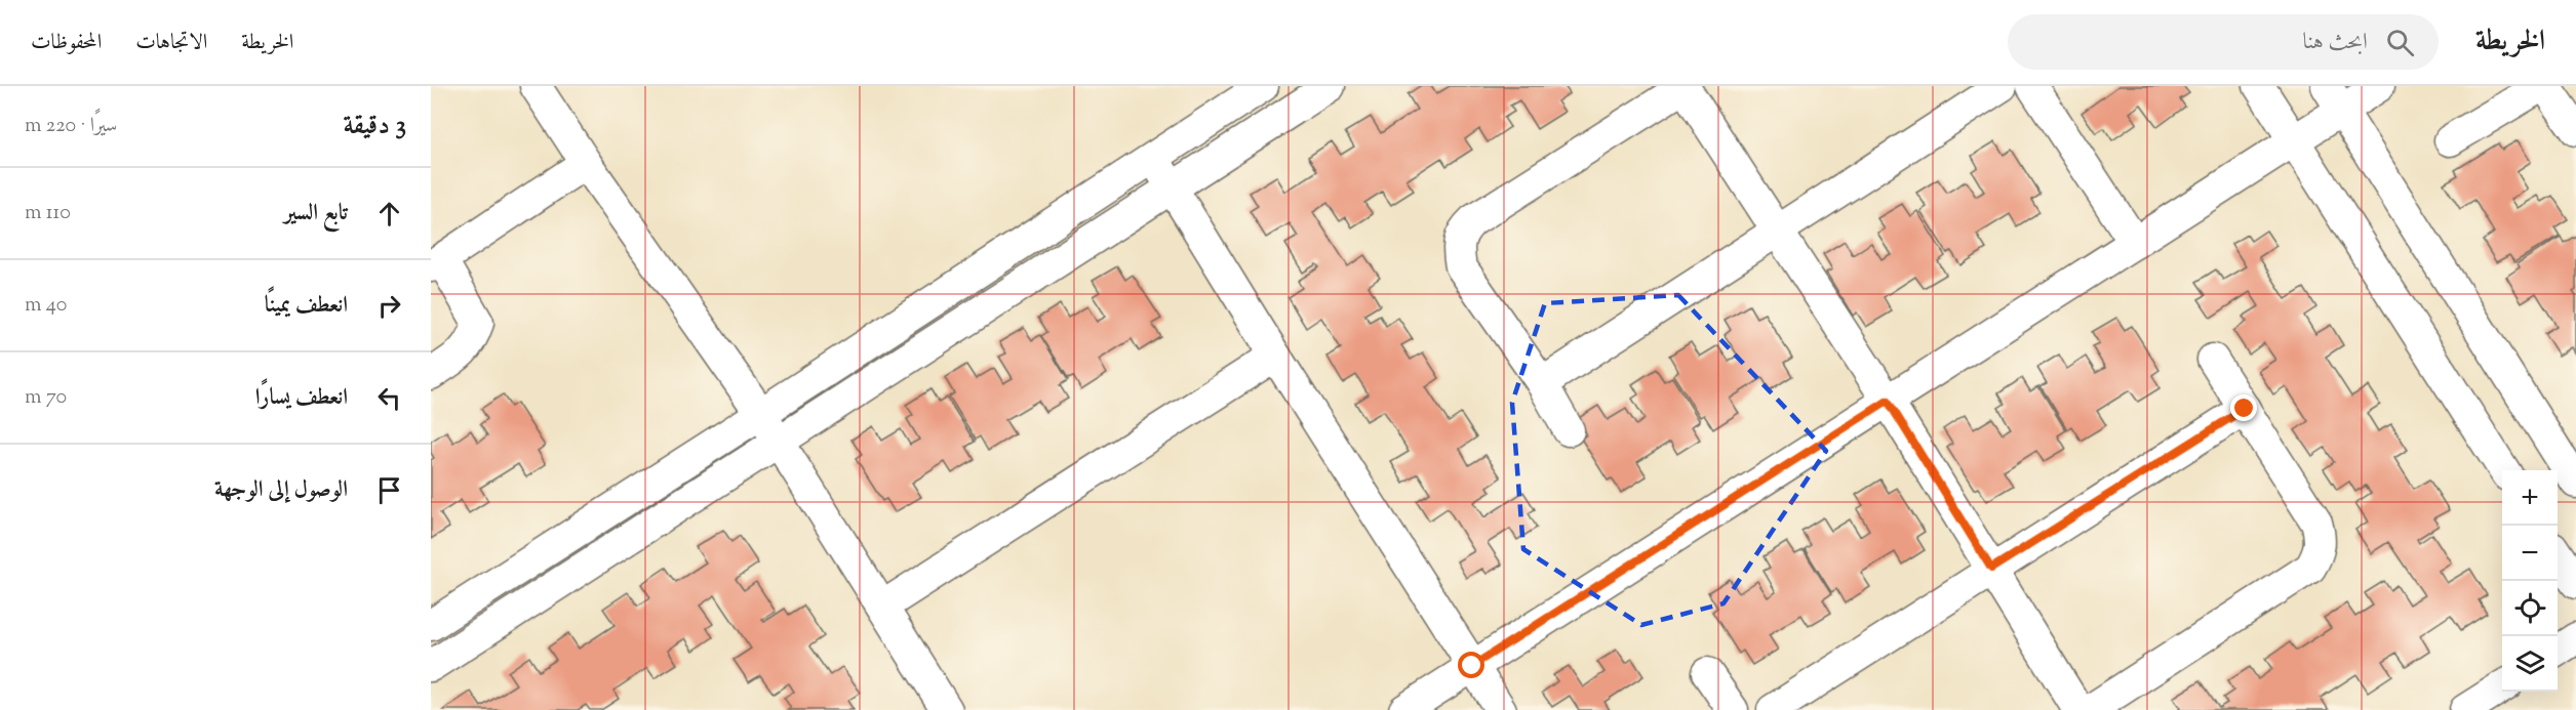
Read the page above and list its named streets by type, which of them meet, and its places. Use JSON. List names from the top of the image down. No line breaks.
{"page":{"header":"الخريطة","search":"ابحث هنا","nav":["الخريطة","الاتجاهات","المحفوظات"],"heading":["3 دقيقة","سيرًا · 220 m"],"list":[["تابع السير","110 m"],["انعطف يمينًا","40 m"],["انعطف يسارًا","70 m"],"الوصول إلى الوجهة"],"map_buttons":["+","−"]}}
